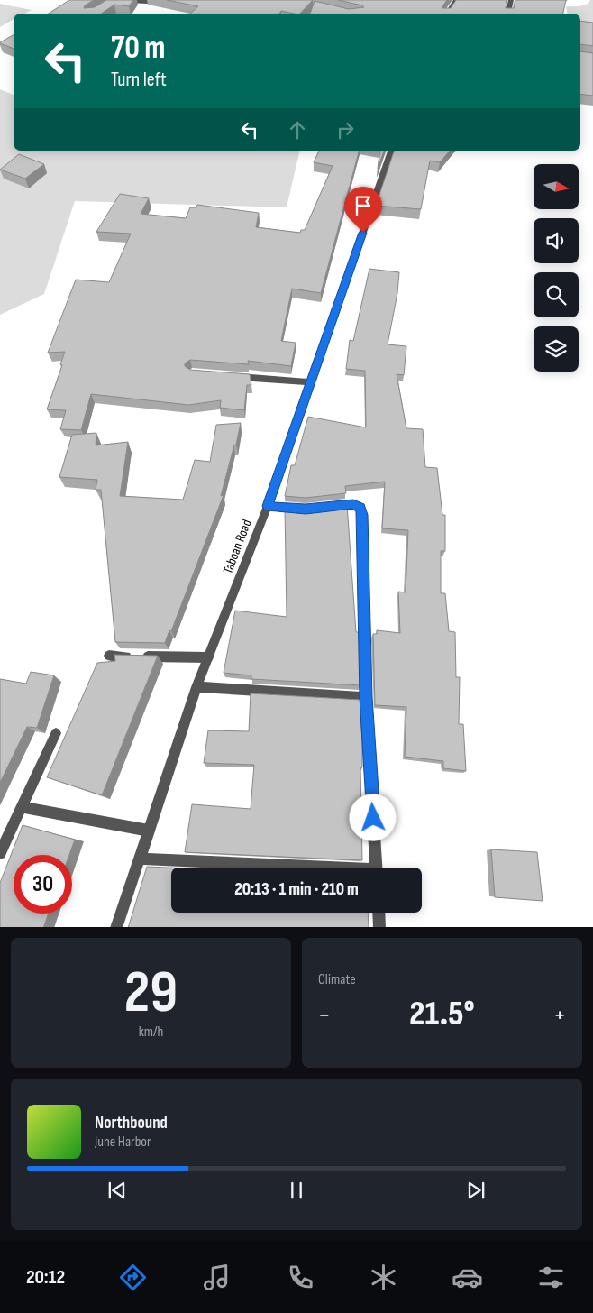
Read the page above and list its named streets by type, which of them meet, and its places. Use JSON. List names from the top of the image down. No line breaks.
{"streets":{"street":["Taboan Road"]},"north":"right","page":{"turn":["70 m","Turn left"],"limit":"30","trip":"20:13 · 1 min · 210 m","tile":[["29","km/h"],"Climate"],"heat":["−","21.5°","+"],"song":["Northbound","June Harbor"],"tabs":"20:12"}}
